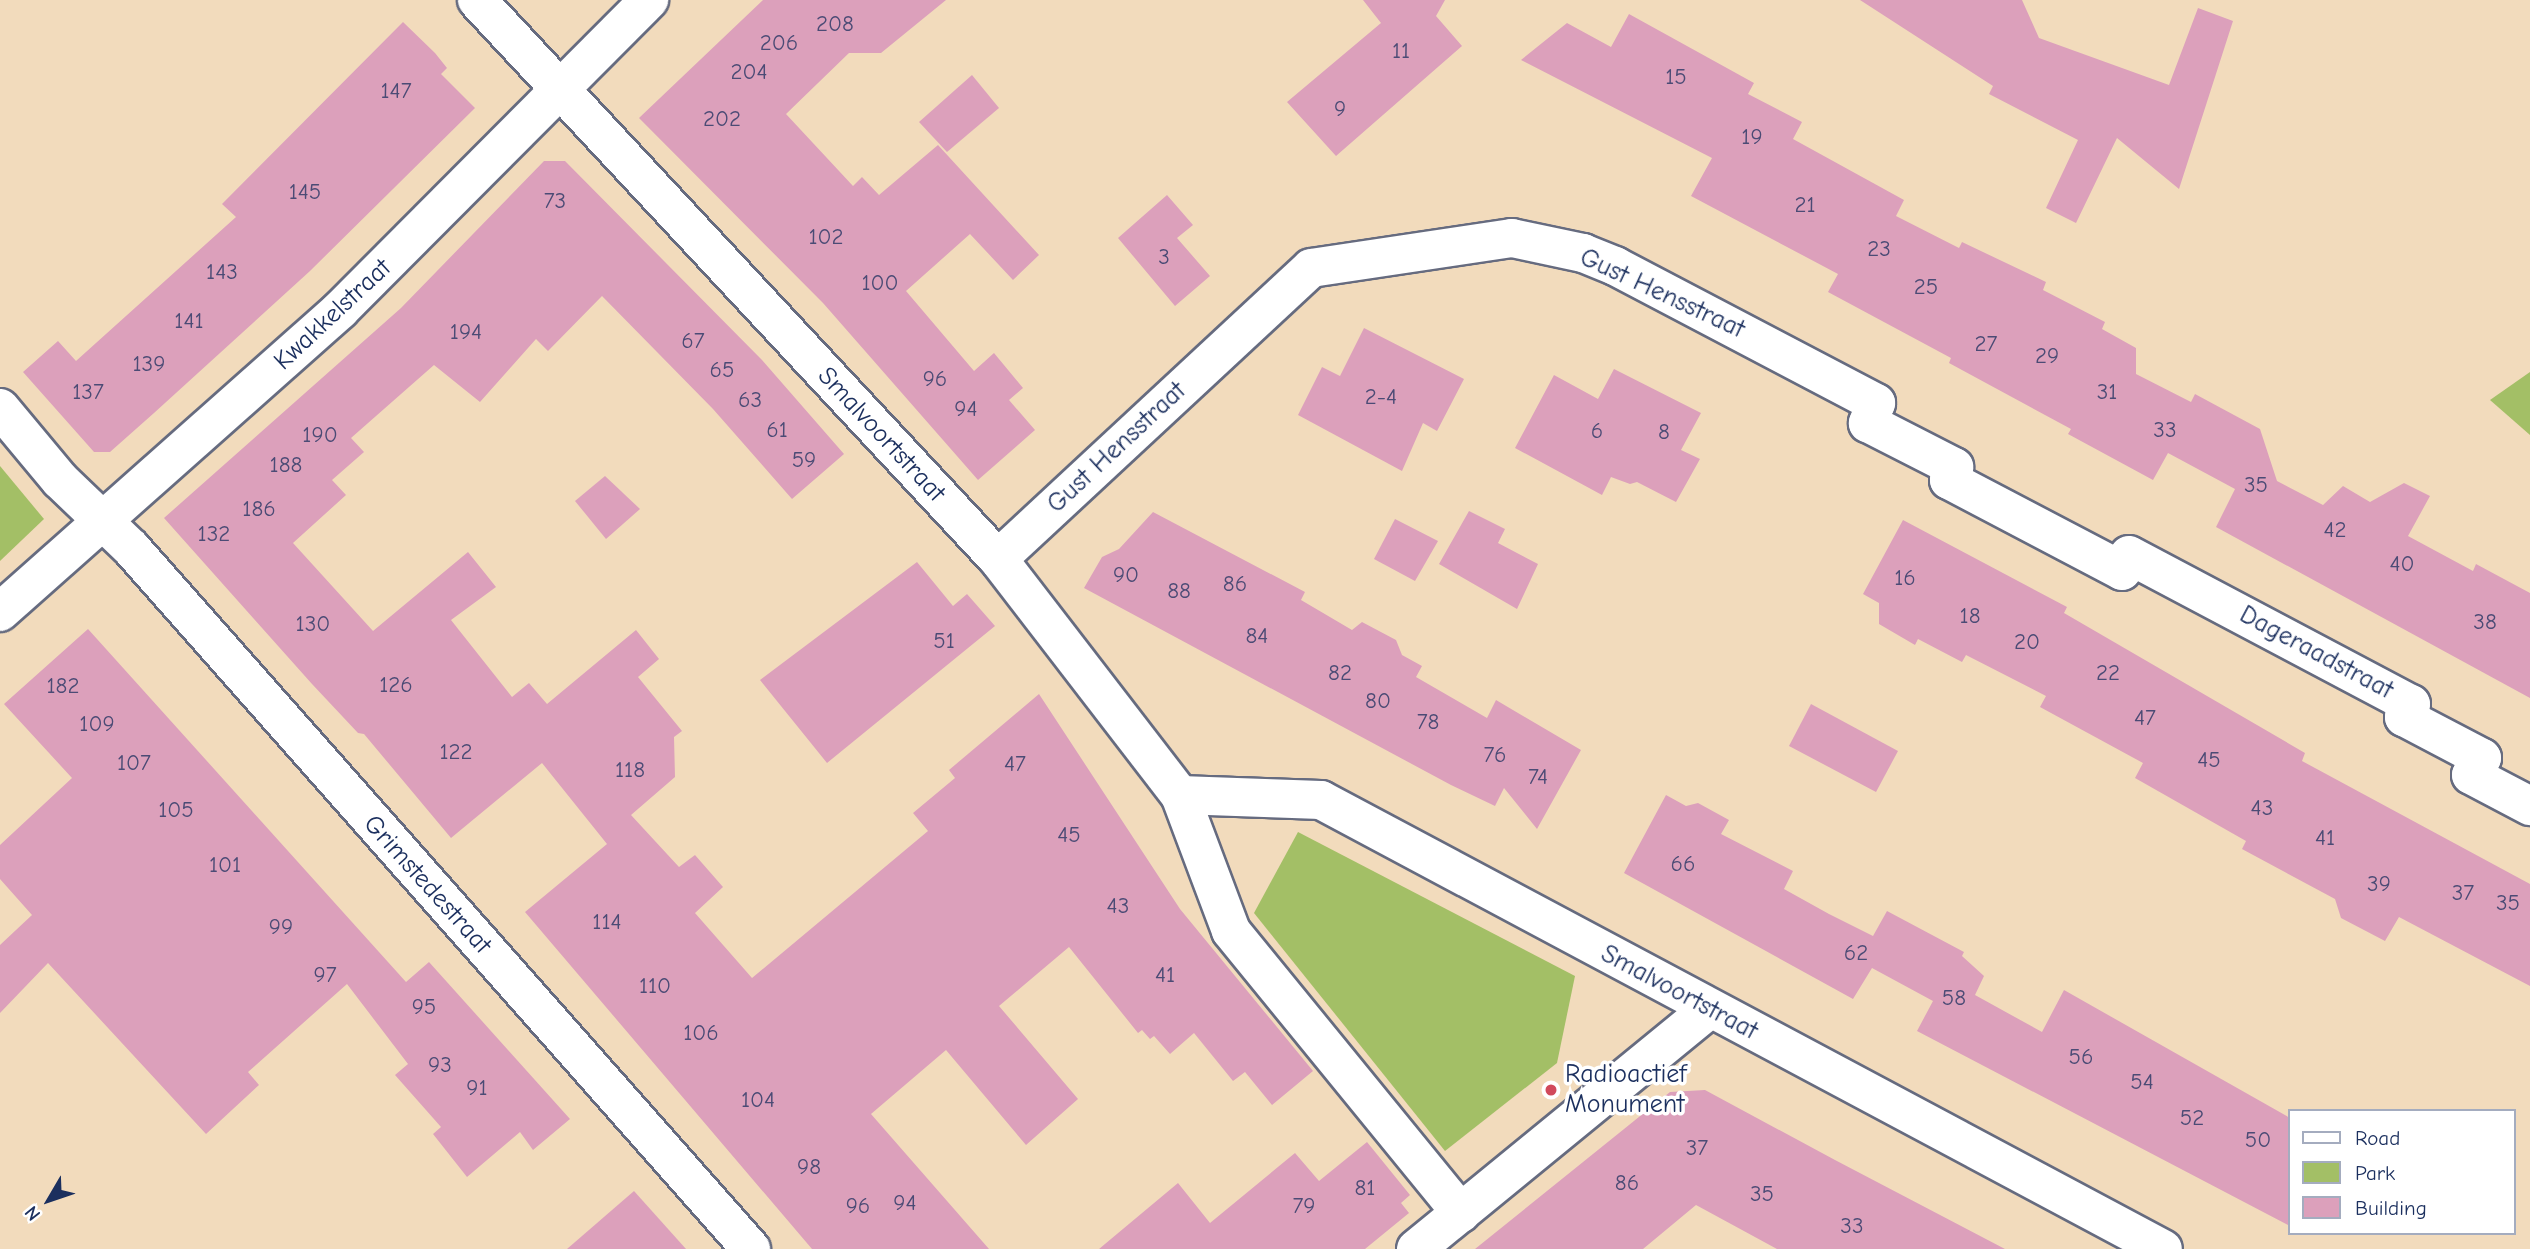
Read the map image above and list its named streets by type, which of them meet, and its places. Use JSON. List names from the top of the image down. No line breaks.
{"streets":{"street":["Gust Hensstraat","Kwakkelstraat","Smalvoortstraat","Dageraadstraat","Grimstedestraat"]},"crossings":[["Gust Hensstraat","Smalvoortstraat"],["Gust Hensstraat","Dageraadstraat"],["Kwakkelstraat","Smalvoortstraat"],["Kwakkelstraat","Grimstedestraat"]],"places":["Radioactief Monument"],"house_numbers":["208","206","11","204","15","147","9","202","19","145","73","21","102","23","3","143","100","25","141","194","67","27","29","139","65","96","137","31","2-4","63","94","61","33","6","8","190","59","188","35","186","42","132","40","90","16","86","88","18","38","130","84","51","20","82","22","126","182","80","47","78","109","122","76","45","107","47","118","74","43","105","45","41","66","101","39","37","35","43","114","99","62","97","41","110","58","95","106","56","93","54","91","104","52","50","37","98","86","81","35","94","96","79","33"],"legend":["Road","Park","Building"],"north":"bottom left"}
